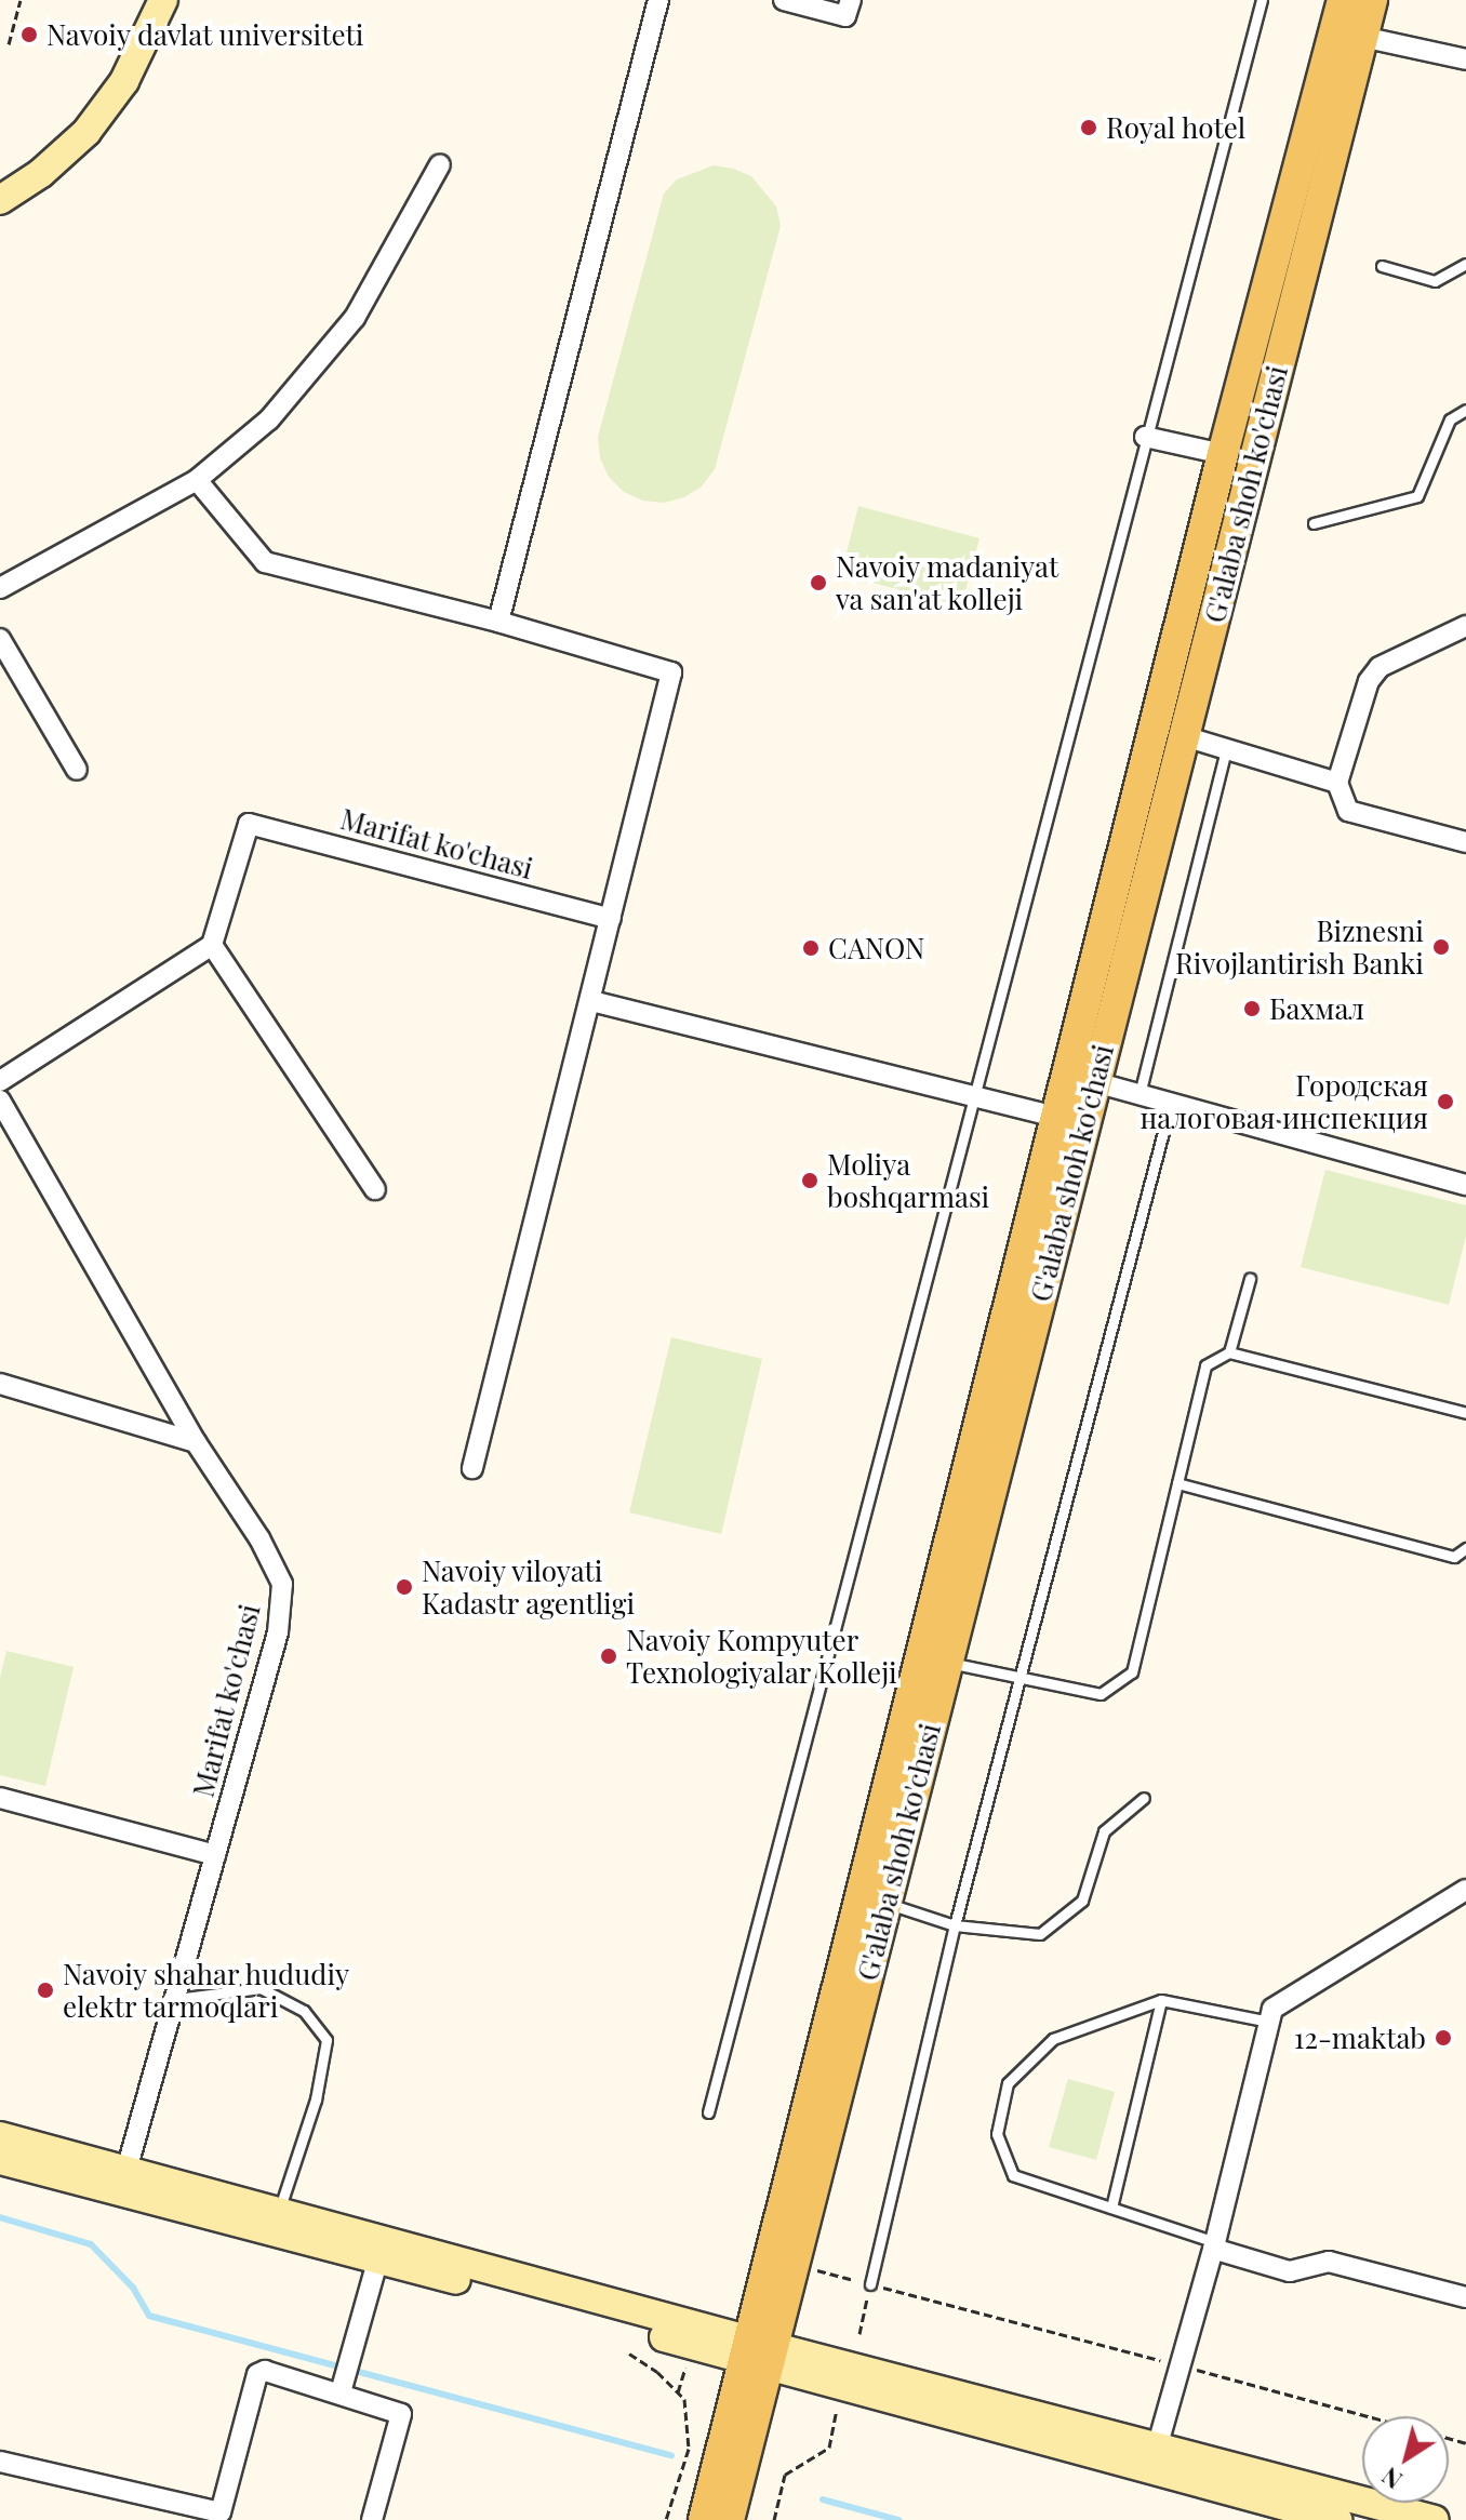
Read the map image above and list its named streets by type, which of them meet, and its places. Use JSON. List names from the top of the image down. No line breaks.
{"streets":{"main road":["G'alaba shoh ko'chasi"],"street":["Marifat ko'chasi"]},"places":["Navoiy davlat universiteti","Royal hotel","Navoiy madaniyat va san'at kolleji","Biznesni Rivojlantirish Banki","CANON","Бахмал","Городская налоговая инспекция","Moliya boshqarmasi","Navoiy viloyati Kadastr agentligi","Navoiy Kompyuter Texnologiyalar Kolleji","Navoiy shahar hududiy elektr tarmoqlari","12-maktab"],"north":"bottom left"}
